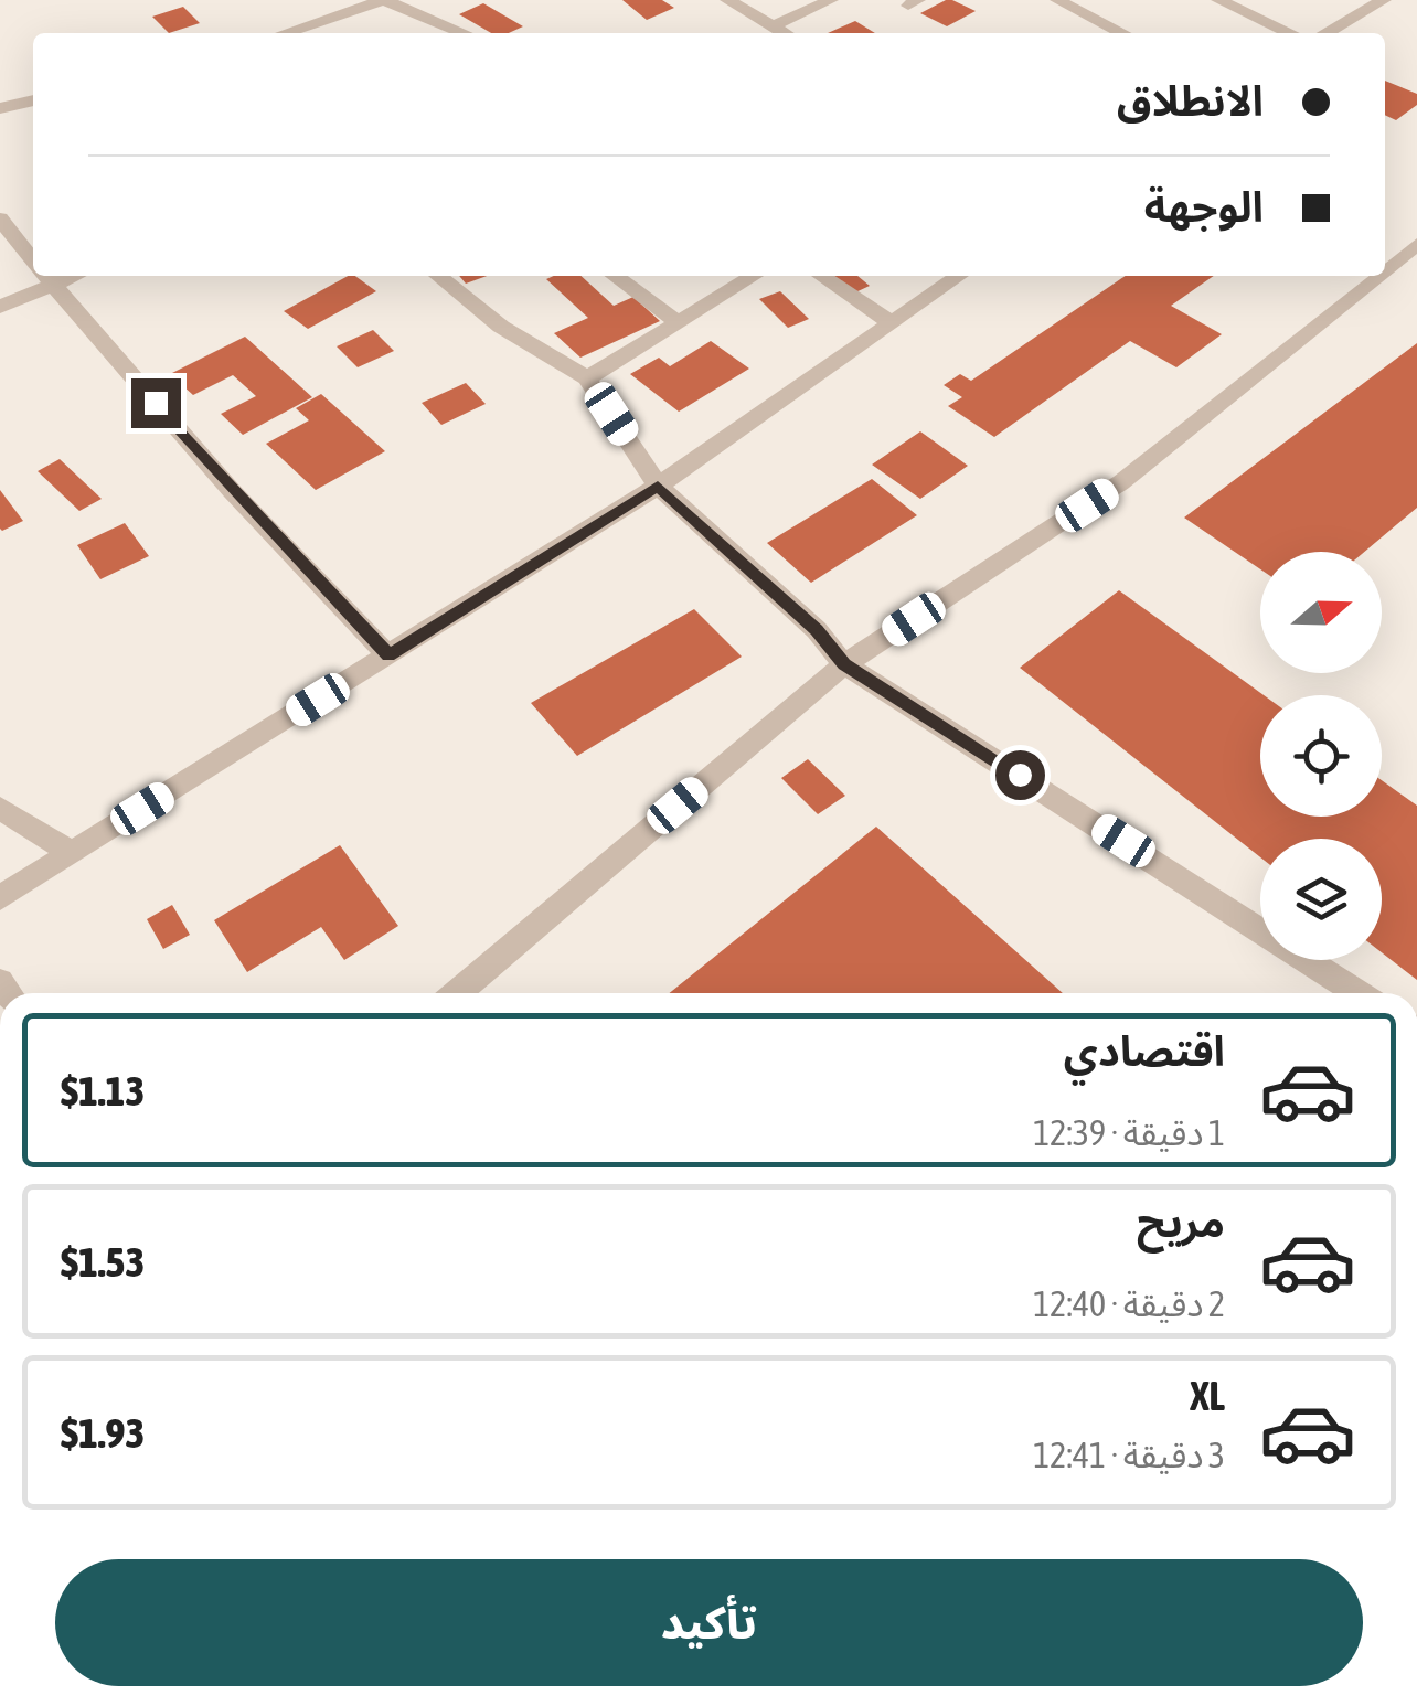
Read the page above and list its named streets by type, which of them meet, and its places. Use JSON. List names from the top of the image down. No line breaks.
{"north":"right","page":{"banner":["الانطلاق","الوجهة"],"list":[{"name":"اقتصادي","note":"1 دقيقة · 12:39","value":"$1.13"},{"name":"مريح","note":"2 دقيقة · 12:40","value":"$1.53"},{"name":"XL","note":"3 دقيقة · 12:41","value":"$1.93"}],"buttons":"تأكيد"}}
